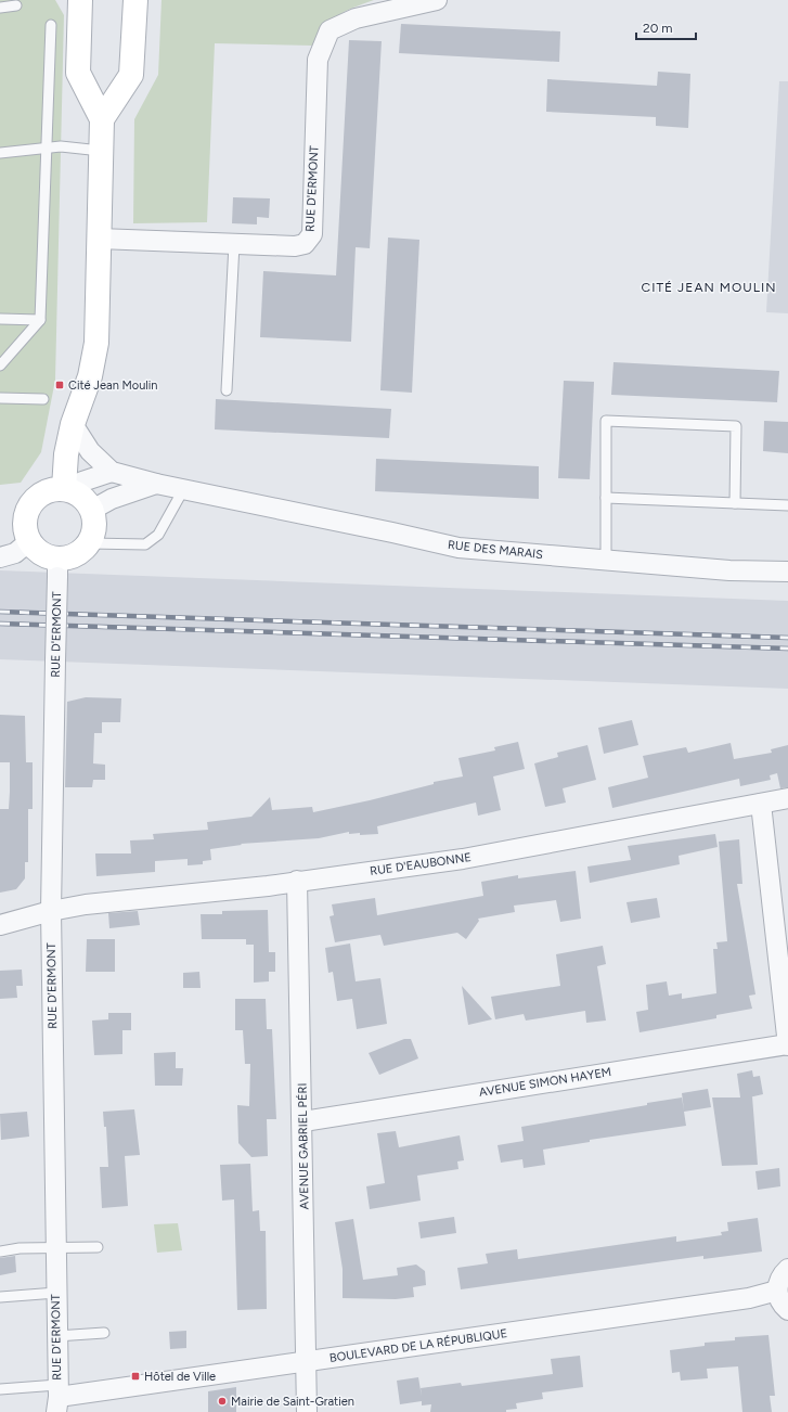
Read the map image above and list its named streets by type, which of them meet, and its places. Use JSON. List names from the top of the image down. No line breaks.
{"streets":{"street":["RUE D'ERMONT","RUE DES MARAIS","RUE D'EAUBONNE","AVENUE SIMON HAYEM","AVENUE GABRIEL PÉRI","BOULEVARD DE LA RÉPUBLIQUE"]},"crossings":[["RUE D'ERMONT","RUE DES MARAIS"],["RUE D'ERMONT","RUE D'EAUBONNE"],["RUE D'ERMONT","BOULEVARD DE LA RÉPUBLIQUE"],["RUE D'EAUBONNE","AVENUE GABRIEL PÉRI"],["AVENUE SIMON HAYEM","AVENUE GABRIEL PÉRI"],["AVENUE GABRIEL PÉRI","BOULEVARD DE LA RÉPUBLIQUE"]],"districts":["CITÉ JEAN MOULIN"],"places":{"transit":["Cité Jean Moulin","Hôtel de Ville"],"other":["Mairie de Saint-Gratien"]},"scale_bar":"20 m"}
